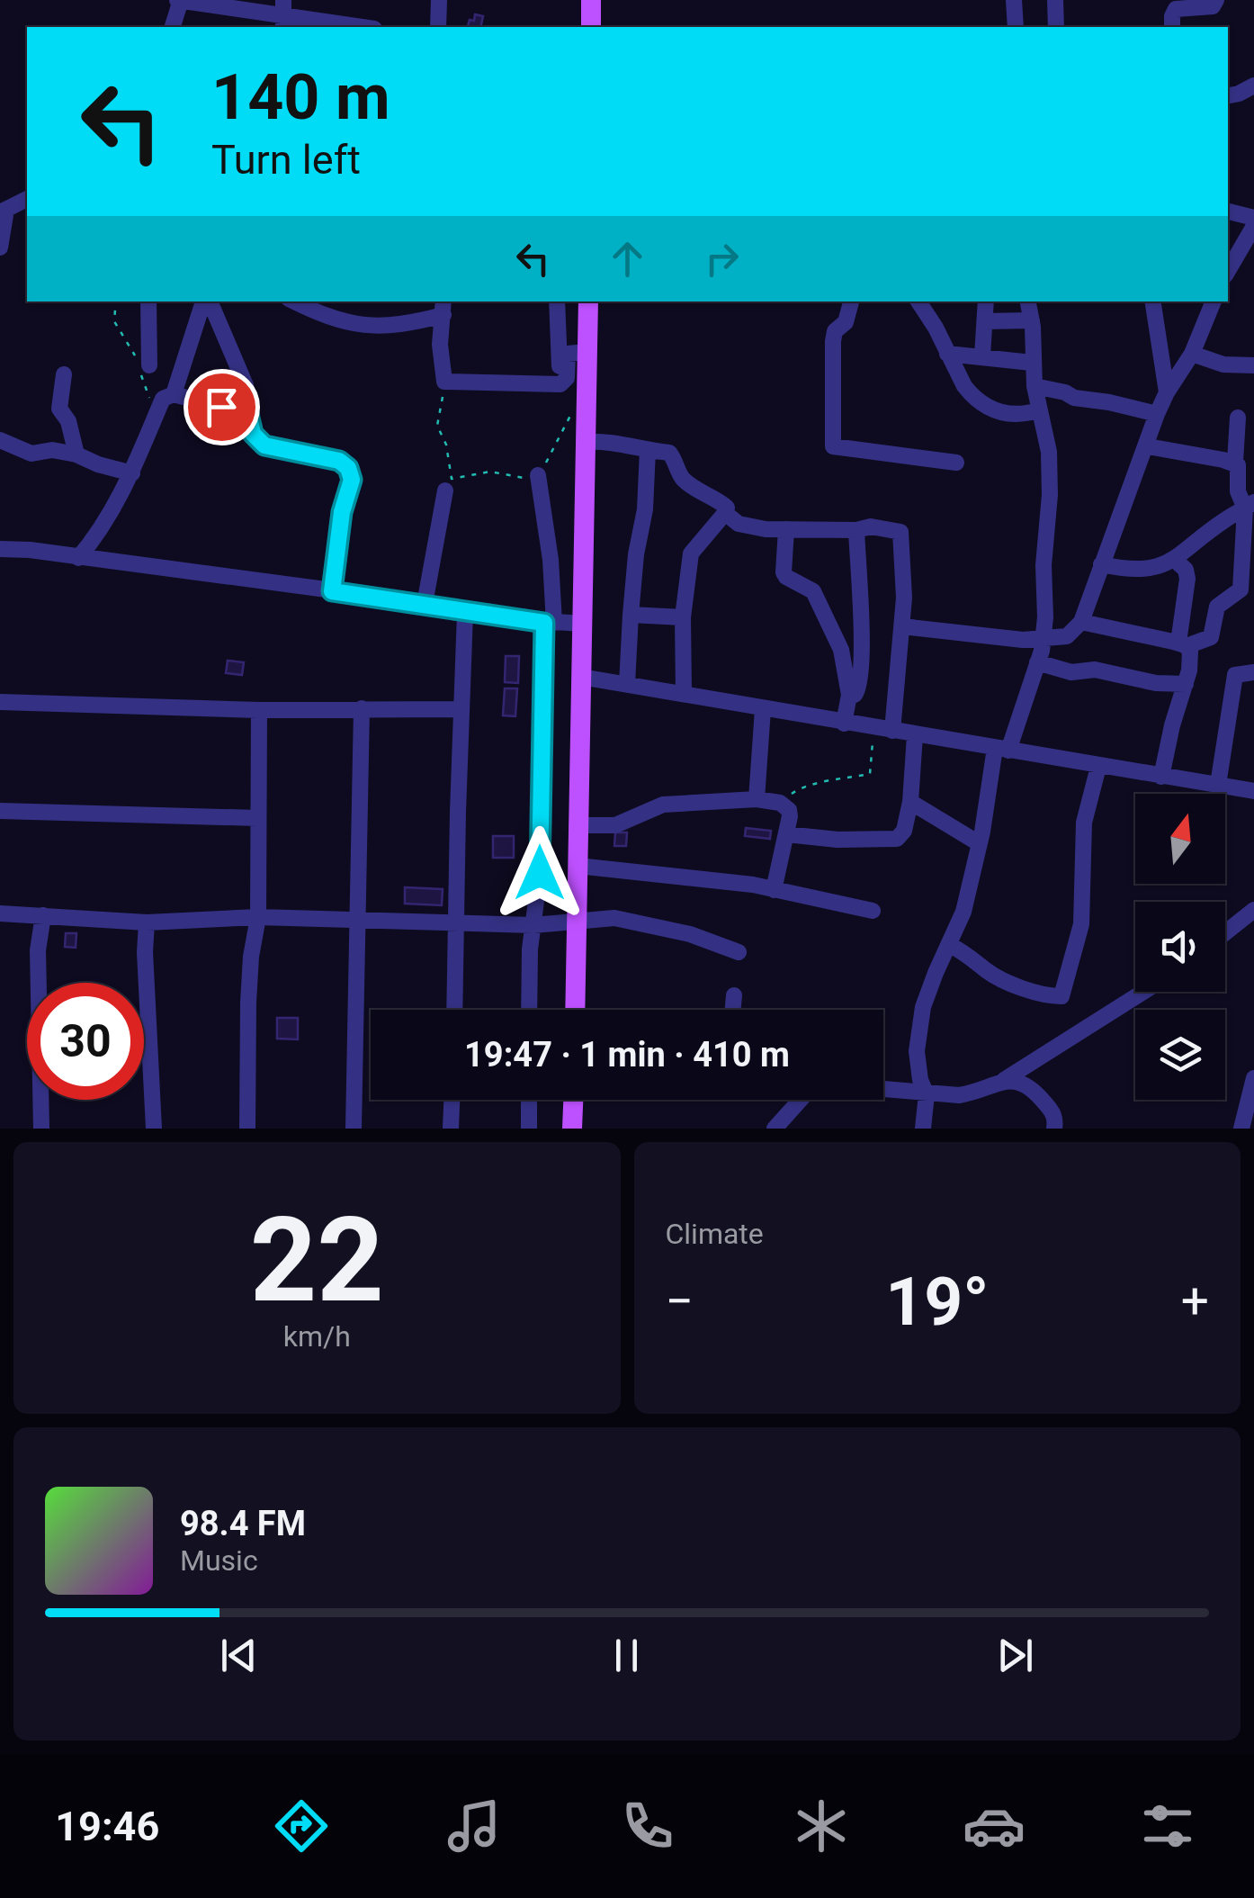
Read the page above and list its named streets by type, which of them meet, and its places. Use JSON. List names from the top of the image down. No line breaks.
{"north":"top","page":{"turn":["140 m","Turn left"],"limit":"30","trip":"19:47 · 1 min · 410 m","tile":[["22","km/h"],"Climate"],"heat":["−","19°","+"],"song":["98.4 FM","Music"],"tabs":"19:46"}}
